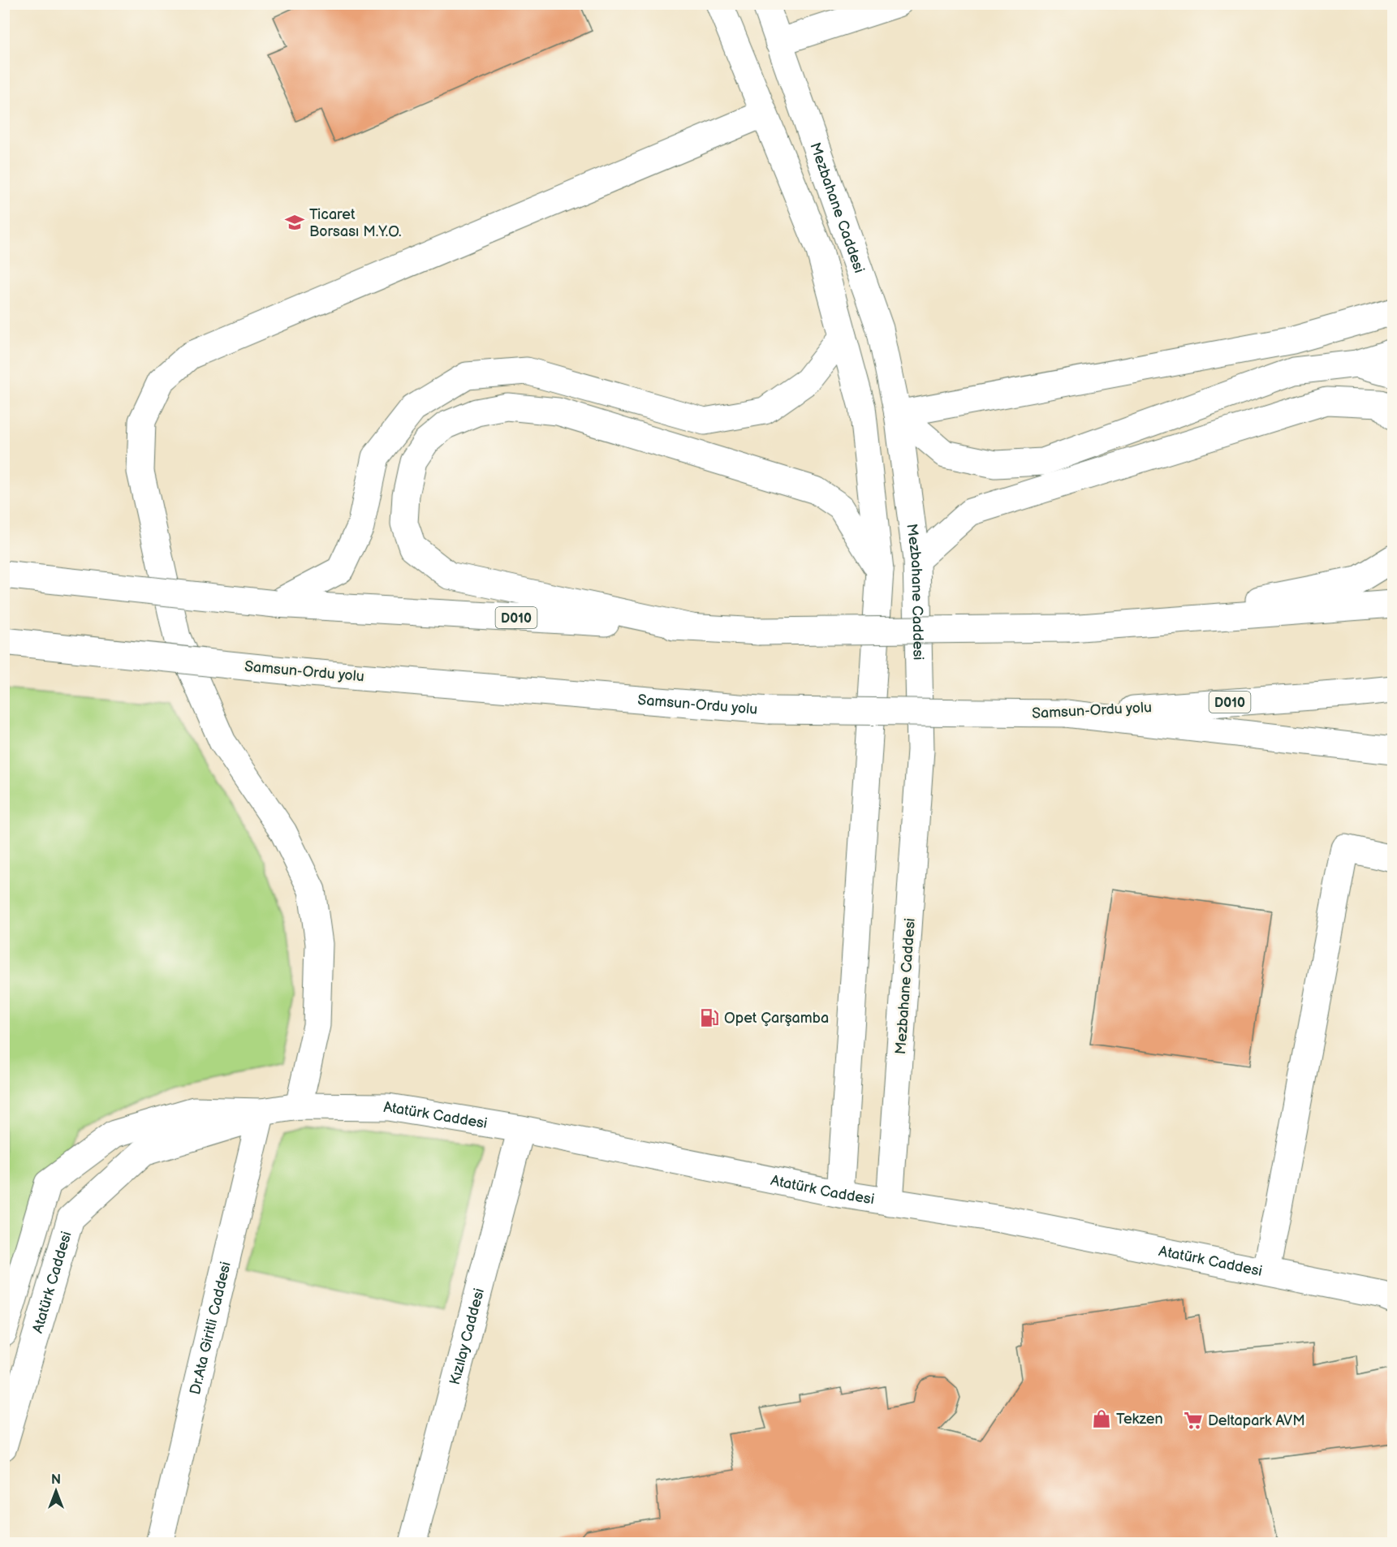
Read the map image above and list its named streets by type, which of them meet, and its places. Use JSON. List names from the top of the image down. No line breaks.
{"streets":{"main road":["Mezbahane Caddesi","D010","Samsun-Ordu yolu","Atatürk Caddesi","Dr.Ata Giritli Caddesi","Kızılay Caddesi"]},"crossings":[["Mezbahane Caddesi","Atatürk Caddesi"],["Atatürk Caddesi","Dr.Ata Giritli Caddesi"],["Atatürk Caddesi","Kızılay Caddesi"]],"places":{"school or university":["Ticaret Borsası M.Y.O."],"fuel station":["Opet Çarşamba"],"shop":["Tekzen"],"supermarket":["Deltapark AVM"]},"north":"top"}
